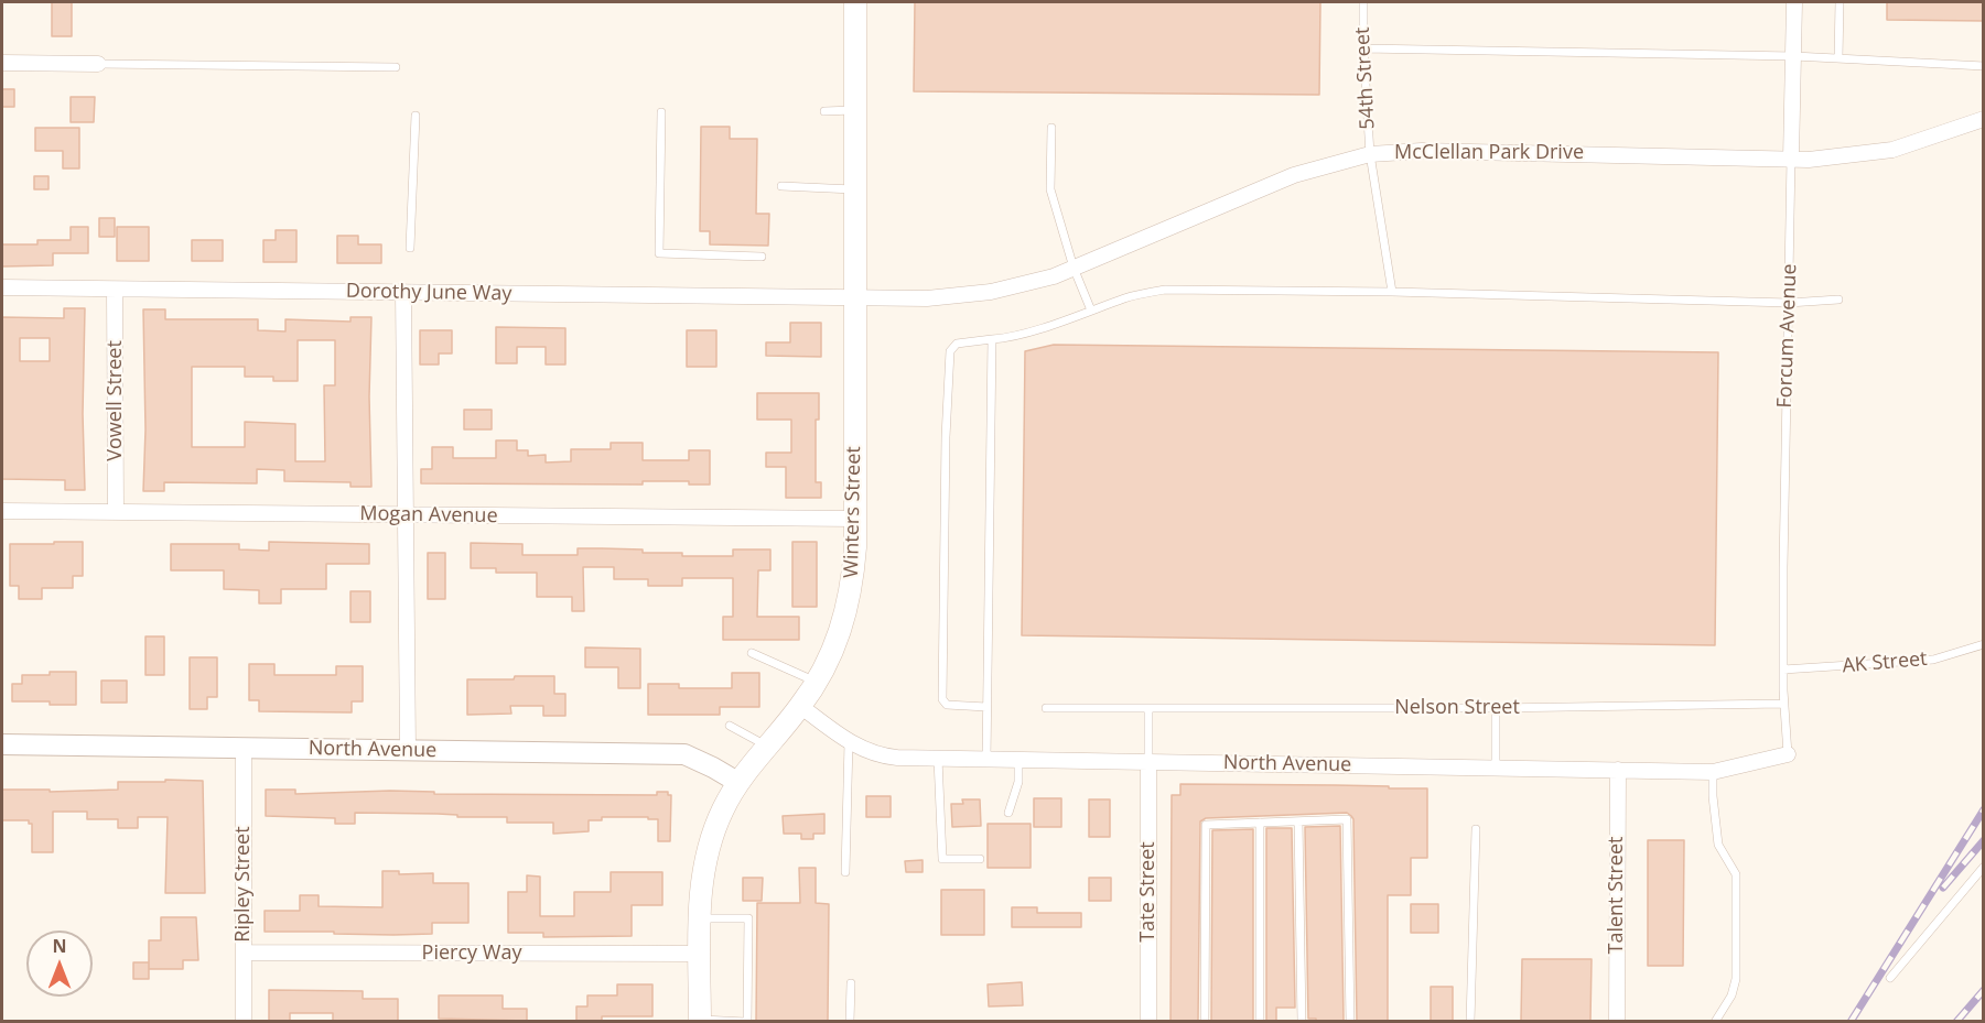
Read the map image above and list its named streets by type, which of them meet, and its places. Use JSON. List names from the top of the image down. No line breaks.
{"streets":{"main road":["Winters Street"],"street":["McClellan Park Drive","Dorothy June Way","Forcum Avenue","Vowell Street","Mogan Avenue","North Avenue","Ripley Street","Tate Street","Talent Street","Piercy Way"],"lane":["54th Street","AK Street","Nelson Street"]},"crossings":[["54th Street","McClellan Park Drive"],["McClellan Park Drive","Dorothy June Way"],["McClellan Park Drive","Forcum Avenue"],["McClellan Park Drive","Winters Street"],["Dorothy June Way","Vowell Street"],["Dorothy June Way","Winters Street"],["Forcum Avenue","AK Street"],["Vowell Street","Mogan Avenue"],["Winters Street","Mogan Avenue"],["Winters Street","North Avenue"],["Winters Street","Piercy Way"],["North Avenue","Ripley Street"],["North Avenue","Tate Street"],["North Avenue","Talent Street"],["Ripley Street","Piercy Way"]],"north":"top"}
